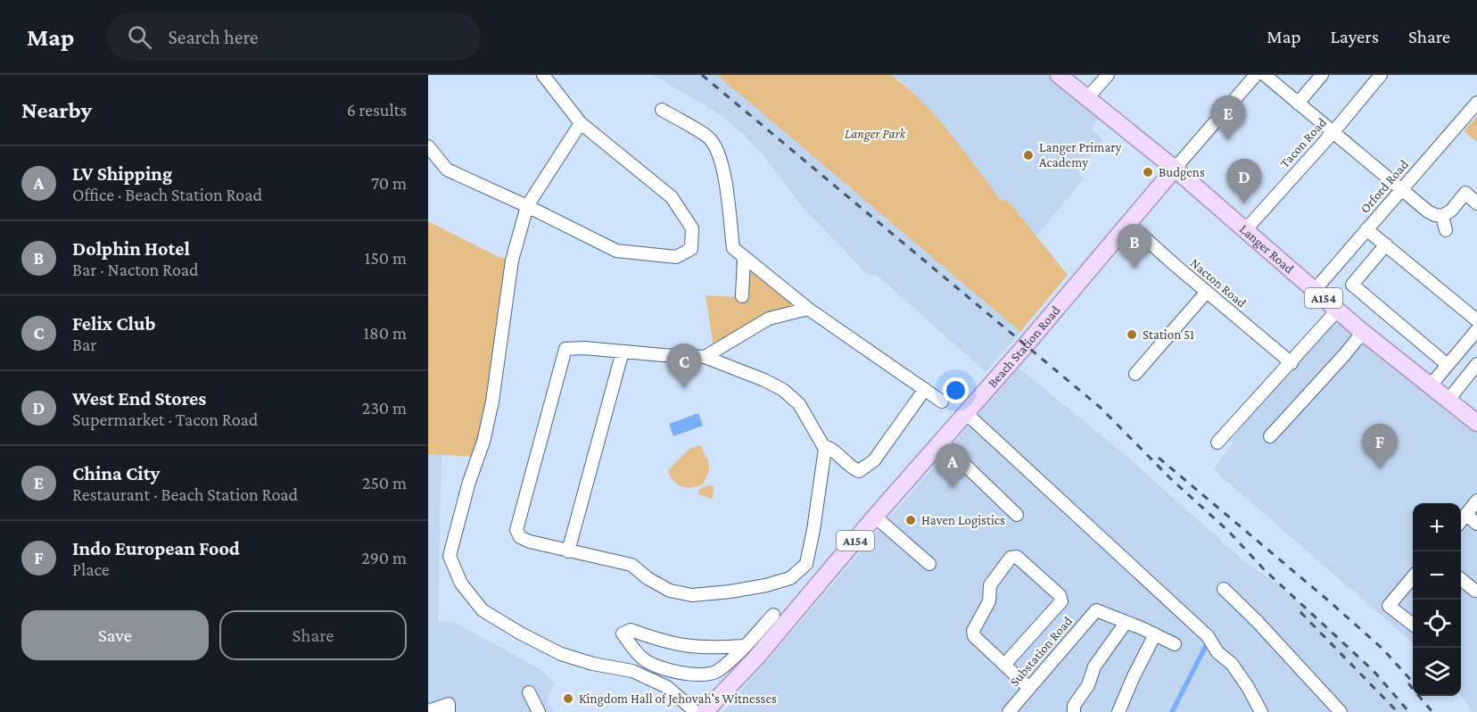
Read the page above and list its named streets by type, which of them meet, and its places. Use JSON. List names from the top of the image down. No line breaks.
{"streets":{"main road":["Langer Road","A154","Beach Station Road"],"street":["Tacon Road","Orford Road","Nacton Road","Substation Road"]},"crossings":[["Tacon Road","Langer Road"],["Orford Road","Langer Road"],["Langer Road","Beach Station Road"],["Nacton Road","Beach Station Road"]],"parks":["Langer Park"],"places":["Langer Primary Academy","Budgens","Station 51","Haven Logistics","Kingdom Hall of Jehovah's Witnesses"],"page":{"header":"Map","search":"Search here","nav":["Map","Layers","Share"],"heading":["Nearby","6 results"],"pins":["E","D","B","C","F","A"],"list":[{"mark":"A","name":"LV Shipping","note":"Office · Beach Station Road","value":"70 m"},{"mark":"B","name":"Dolphin Hotel","note":"Bar · Nacton Road","value":"150 m"},{"mark":"C","name":"Felix Club","note":"Bar","value":"180 m"},{"mark":"D","name":"West End Stores","note":"Supermarket · Tacon Road","value":"230 m"},{"mark":"E","name":"China City","note":"Restaurant · Beach Station Road","value":"250 m"},{"mark":"F","name":"Indo European Food","note":"Place","value":"290 m"}],"map_buttons":["+","−"],"buttons":["Save","Share"]}}
